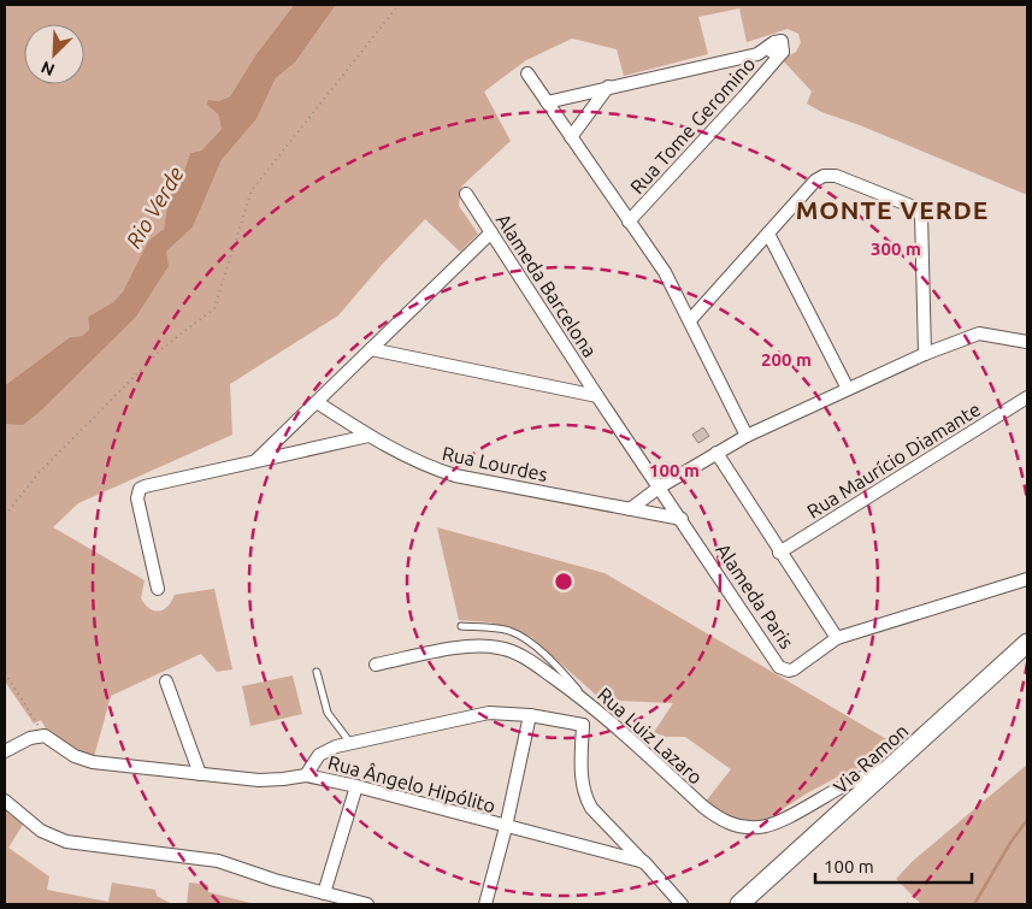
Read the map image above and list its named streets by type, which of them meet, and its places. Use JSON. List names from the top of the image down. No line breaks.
{"streets":{"main road":["Via Ramon"],"street":["Rua Tome Geromino","Alameda Barcelona","Rua Maurício Diamante","Rua Lourdes","Alameda Paris","Rua Luiz Lazaro","Rua Ângelo Hipólito"]},"crossings":[["Alameda Barcelona","Alameda Paris"],["Rua Lourdes","Alameda Paris"],["Rua Luiz Lazaro","Via Ramon"]],"districts":["MONTE VERDE"],"water":["Rio Verde"],"scale_bar":"100 m","north":"bottom left","rings":["300 m","200 m","100 m"]}
